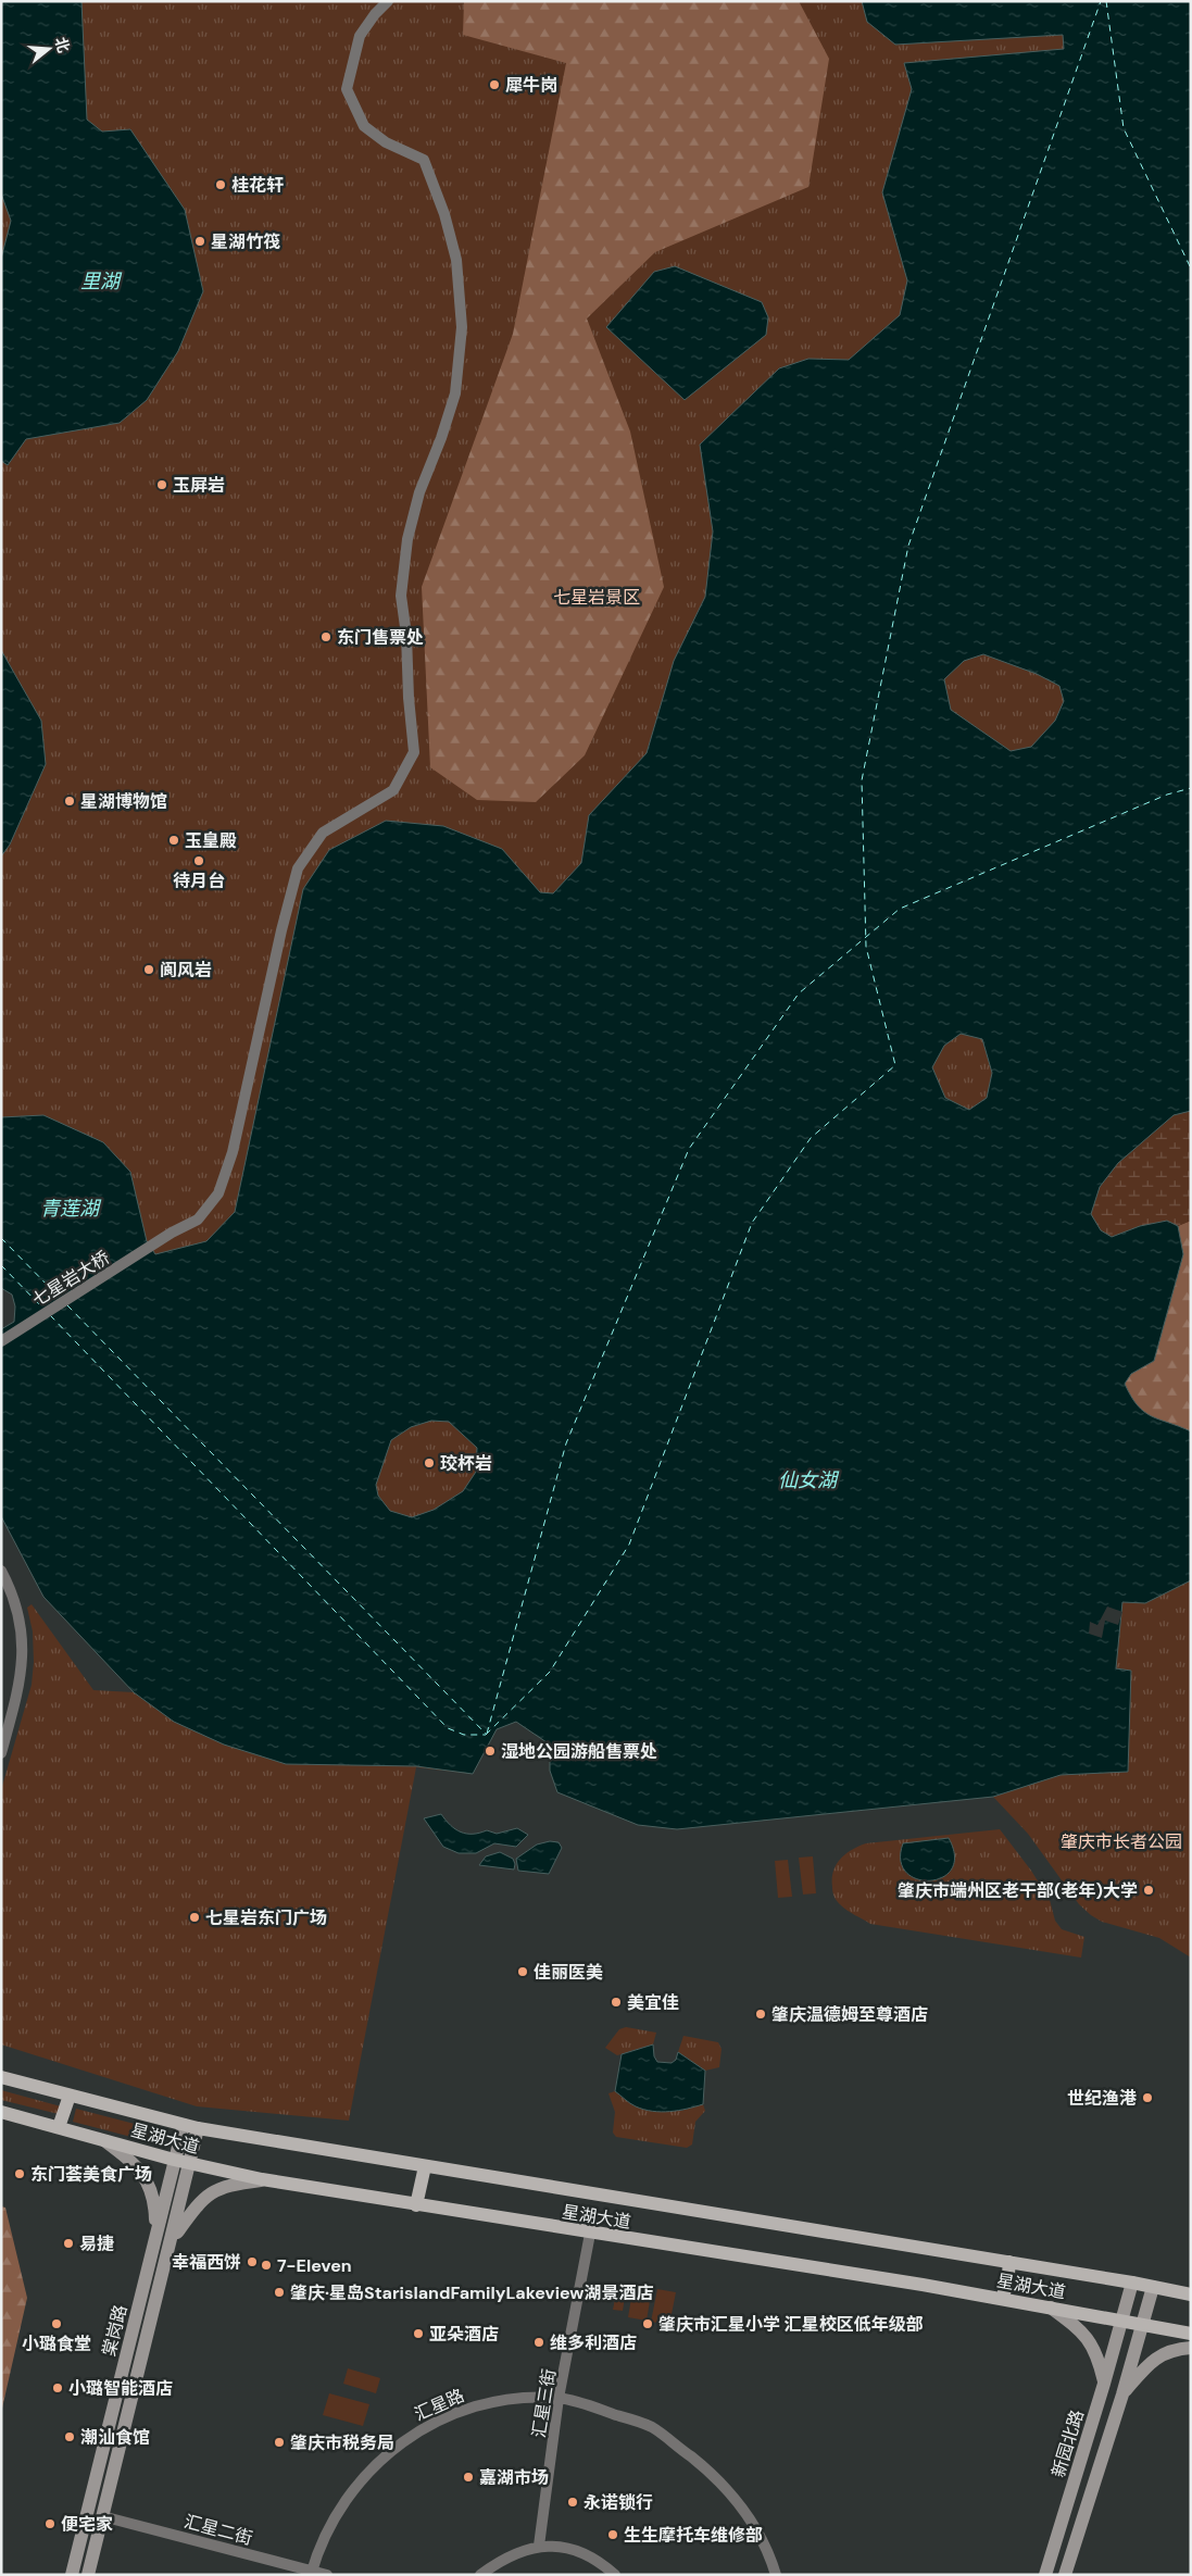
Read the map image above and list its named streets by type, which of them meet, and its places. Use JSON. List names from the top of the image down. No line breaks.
{"streets":{"main road":["星湖大道","棠岗路","新园北路"],"street":["七星岩大桥","汇星三街","汇星路","汇星二街"]},"crossings":[["星湖大道","棠岗路"],["星湖大道","汇星三街"],["星湖大道","新园北路"],["棠岗路","汇星二街"],["汇星三街","汇星路"],["汇星路","汇星二街"]],"water":["里湖","青莲湖","仙女湖"],"parks":["七星岩景区","肇庆市长者公园"],"places":["犀牛岗","桂花轩","星湖竹筏","玉屏岩","东门售票处","星湖博物馆","玉皇殿","待月台","阆风岩","珓杯岩","湿地公园游船售票处","肇庆市端州区老干部(老年)大学","七星岩东门广场","佳丽医美","美宜佳","肇庆温德姆至尊酒店","世纪渔港","东门荟美食广场","易捷","幸福西饼","7-Eleven","肇庆·星岛StarislandFamilyLakeview湖景酒店","小璐食堂","肇庆市汇星小学 汇星校区低年级部","亚朵酒店","维多利酒店","小璐智能酒店","潮汕食馆","肇庆市税务局","嘉湖市场","永诺锁行","便宅家","生生摩托车维修部"],"north":"right"}
